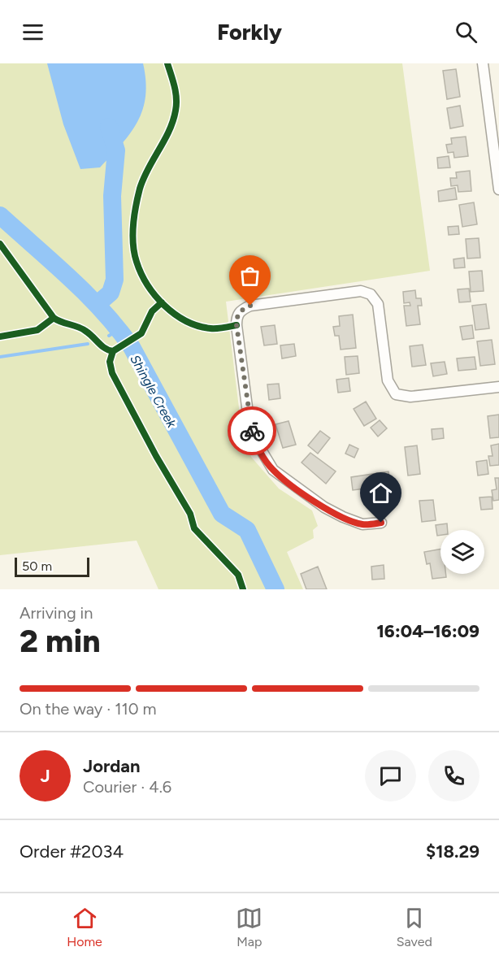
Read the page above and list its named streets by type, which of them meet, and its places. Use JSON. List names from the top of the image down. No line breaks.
{"water":["Shingle Creek"],"scale_bar":"50 m","page":{"header":"Forkly","scale":"50 m","heading":["2 min","Arriving in","16:04–16:09"],"panel":["Jordan","Courier · 4.6","Order #2034","$18.29"],"bar":"On the way · 110 m","round":"J","tabs":["Home","Map","Saved"]}}
